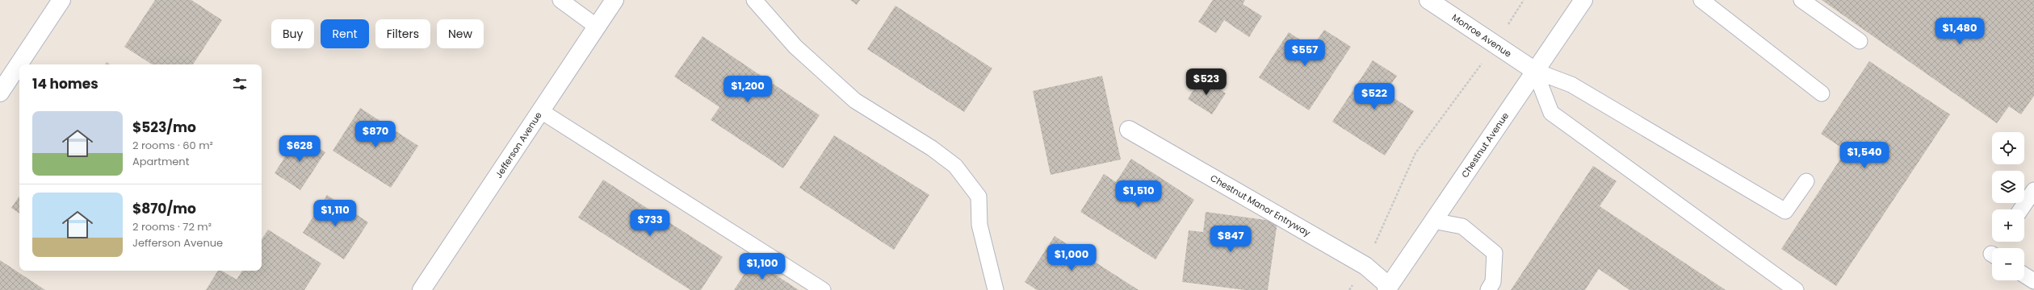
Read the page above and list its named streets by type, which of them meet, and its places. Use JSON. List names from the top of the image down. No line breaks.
{"streets":{"street":["Monroe Avenue","Jefferson Avenue","Chestnut Avenue","Chestnut Manor Entryway"]},"crossings":[["Monroe Avenue","Chestnut Avenue"],["Chestnut Avenue","Chestnut Manor Entryway"]],"page":{"price":["$1,480","$557","$523","$1,200","$522","$870","$628","$1,540","$1,510","$1,110","$733","$847","$1,000","$1,100"],"chip":["Buy","Rent","Filters","New"],"heading":"14 homes","list":[{"name":"$523/mo","note":"2 rooms · 60 m² · Apartment"},{"name":"$870/mo","note":"2 rooms · 72 m² · Jefferson Avenue"}],"map_buttons":["+","−"]}}
